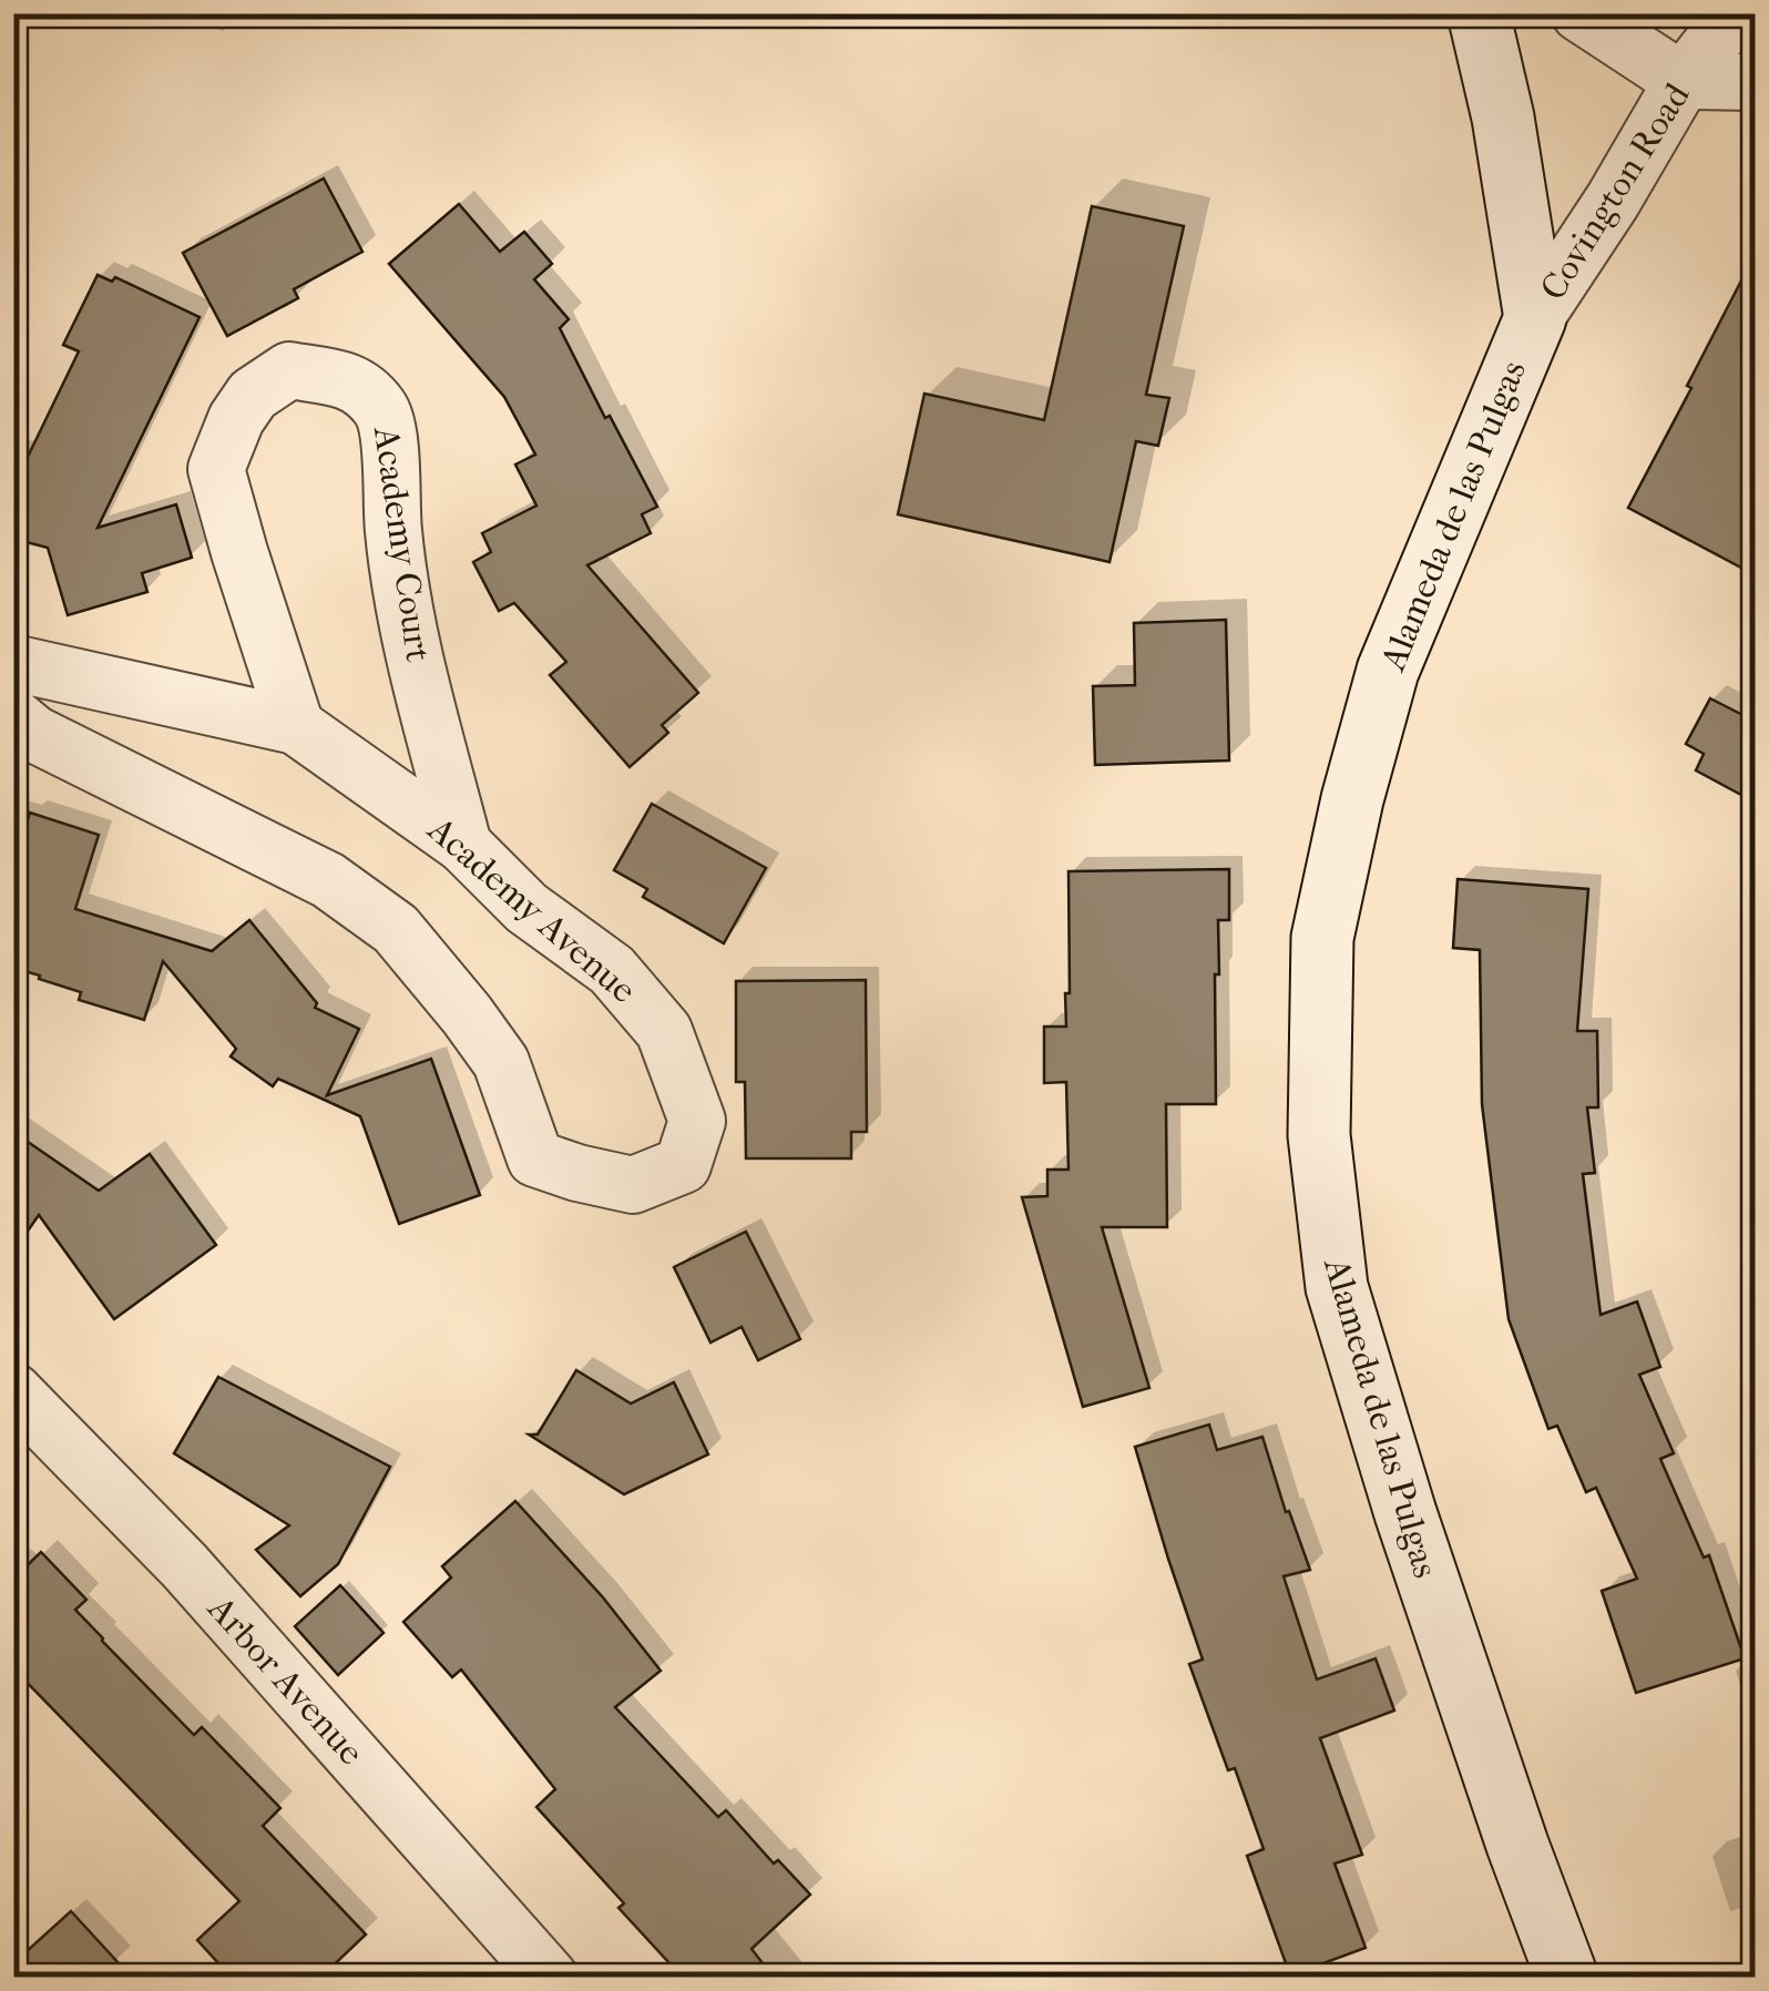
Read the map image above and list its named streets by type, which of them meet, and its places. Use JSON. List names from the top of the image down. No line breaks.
{"streets":{"main road":["Alameda de las Pulgas"],"street":["Covington Road","Academy Court","Academy Avenue","Arbor Avenue"]},"crossings":[["Covington Road","Alameda de las Pulgas"],["Academy Court","Academy Avenue"]]}
